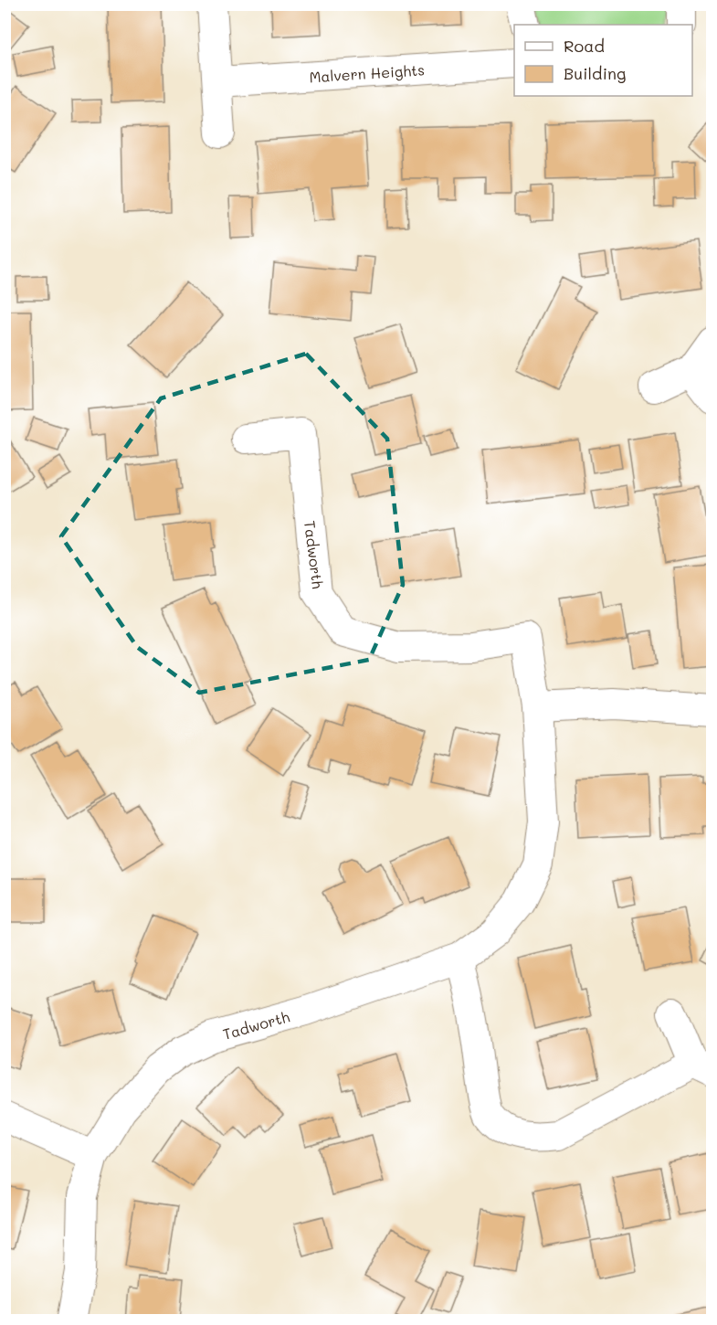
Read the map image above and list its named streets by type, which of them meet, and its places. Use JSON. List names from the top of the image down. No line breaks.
{"streets":{"street":["Malvern Heights","Tadworth"]},"legend":["Road","Building"]}
